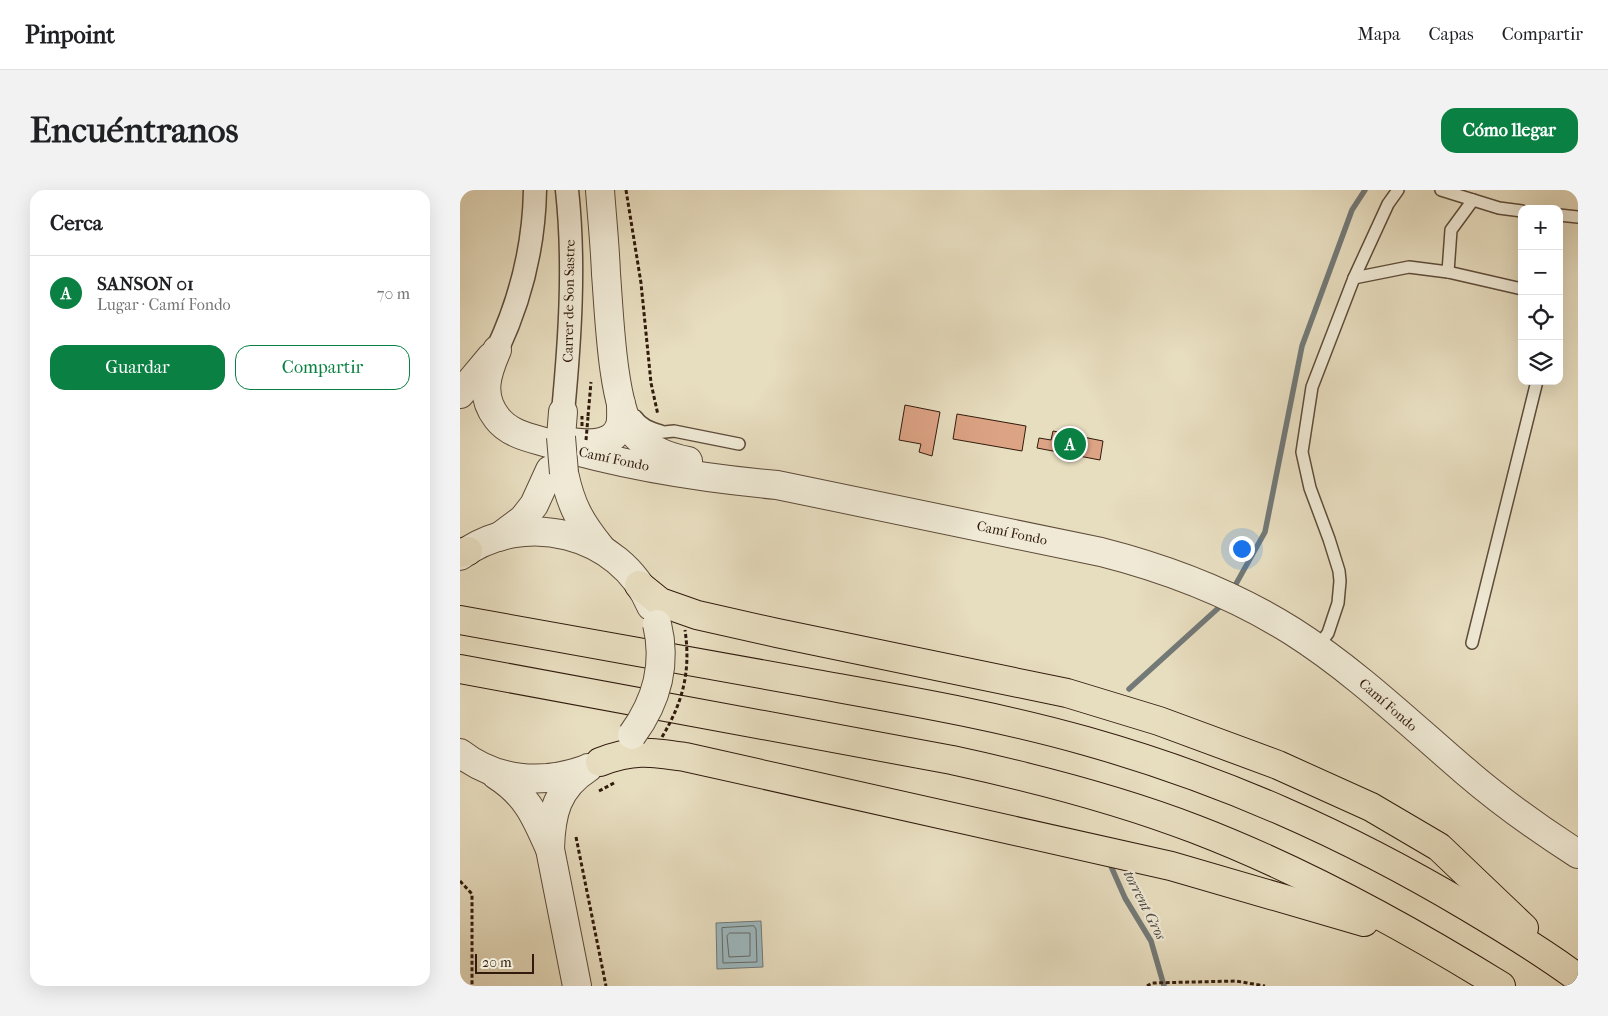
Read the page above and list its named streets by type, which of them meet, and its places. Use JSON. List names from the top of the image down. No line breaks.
{"streets":{"street":["Carrer de Son Sastre","Camí Fondo"]},"crossings":[["Carrer de Son Sastre","Camí Fondo"]],"water":["torrent Gros"],"scale_bar":"20 m","page":{"header":"Pinpoint","nav":["Mapa","Capas","Compartir"],"buttons":["Cómo llegar",["Guardar","Compartir"]],"title":"Encuéntranos","heading":"Cerca","map_buttons":["+","−"],"list":[{"mark":"A","name":"SANSON 01","note":"Lugar · Camí Fondo","value":"70 m"}],"pins":"A","scale":"20 m"}}
